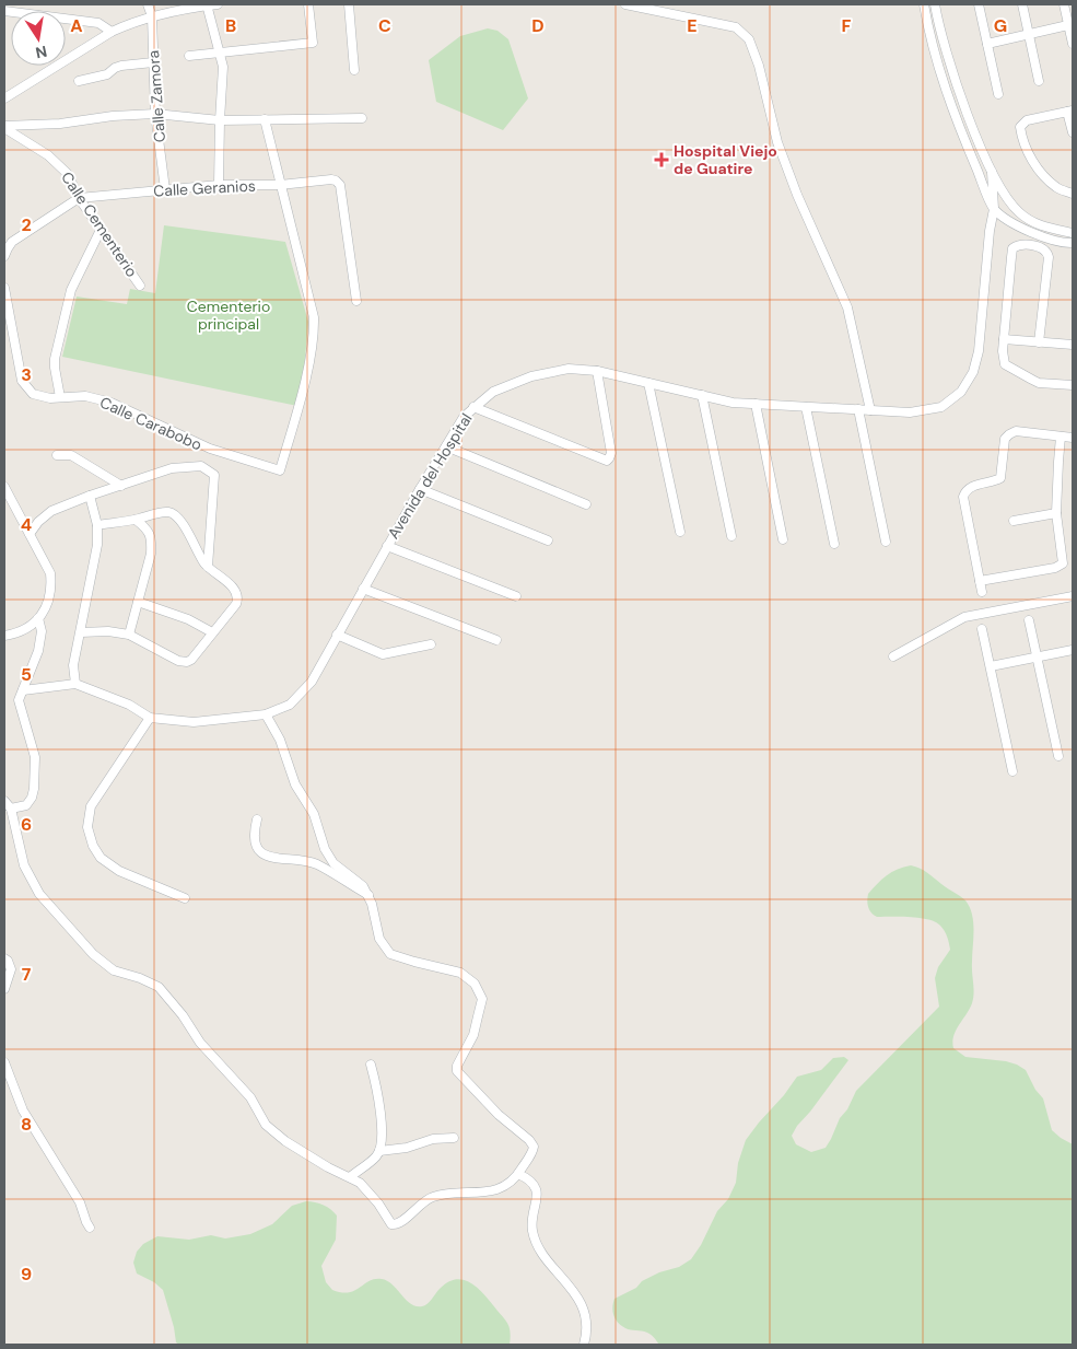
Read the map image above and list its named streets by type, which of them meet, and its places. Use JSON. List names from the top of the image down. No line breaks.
{"streets":{"street":["Calle Zamora","Calle Geranios","Calle Cementerio","Calle Carabobo","Avenida del Hospital"]},"crossings":[["Calle Zamora","Calle Geranios"],["Calle Geranios","Calle Cementerio"],["Calle Geranios","Calle Carabobo"]],"parks":["Cementerio principal"],"places":{"health":["Hospital Viejo de Guatire"]},"north":"bottom","grid":{"columns":["A","B","C","D","E","F","G"],"rows":["2","3","4","5","6","7","8","9"]}}
